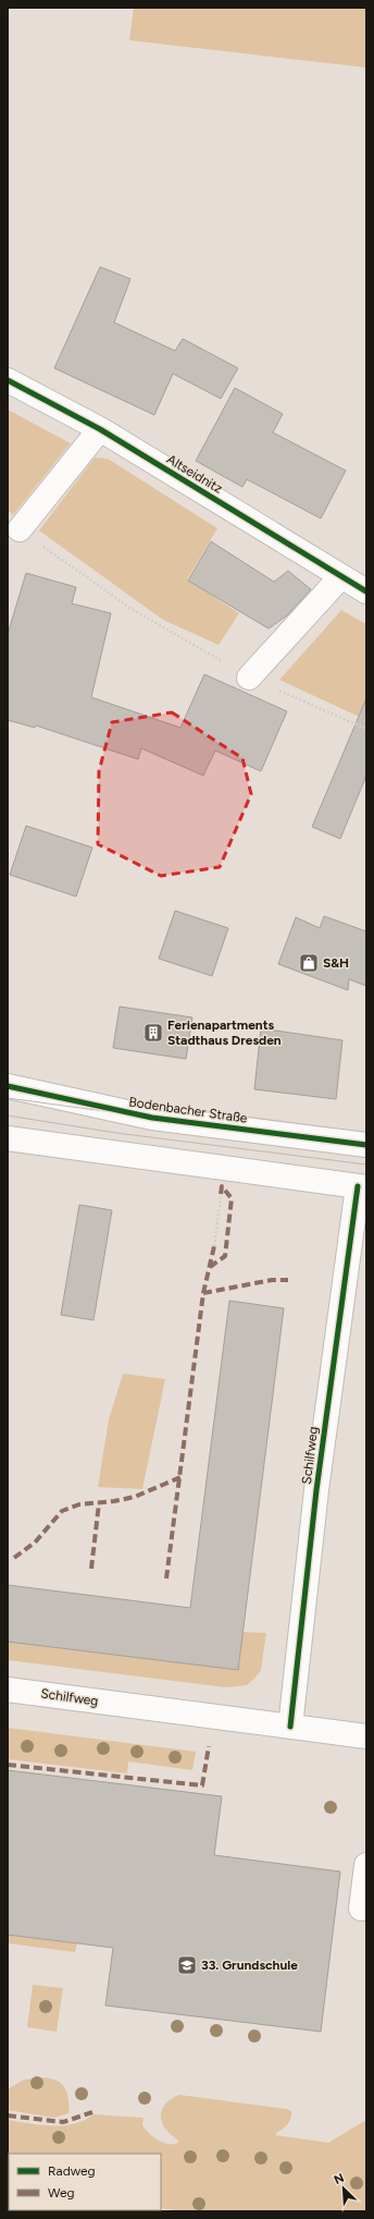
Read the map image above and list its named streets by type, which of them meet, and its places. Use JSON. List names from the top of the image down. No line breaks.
{"streets":{"street":["Altseidnitz","Bodenbacher Straße","Schilfweg"]},"places":{"shop":["S&H"],"building":["Ferienapartments Stadthaus Dresden"],"school or university":["33. Grundschule"]},"legend":["Radweg","Weg"],"north":"top left"}
